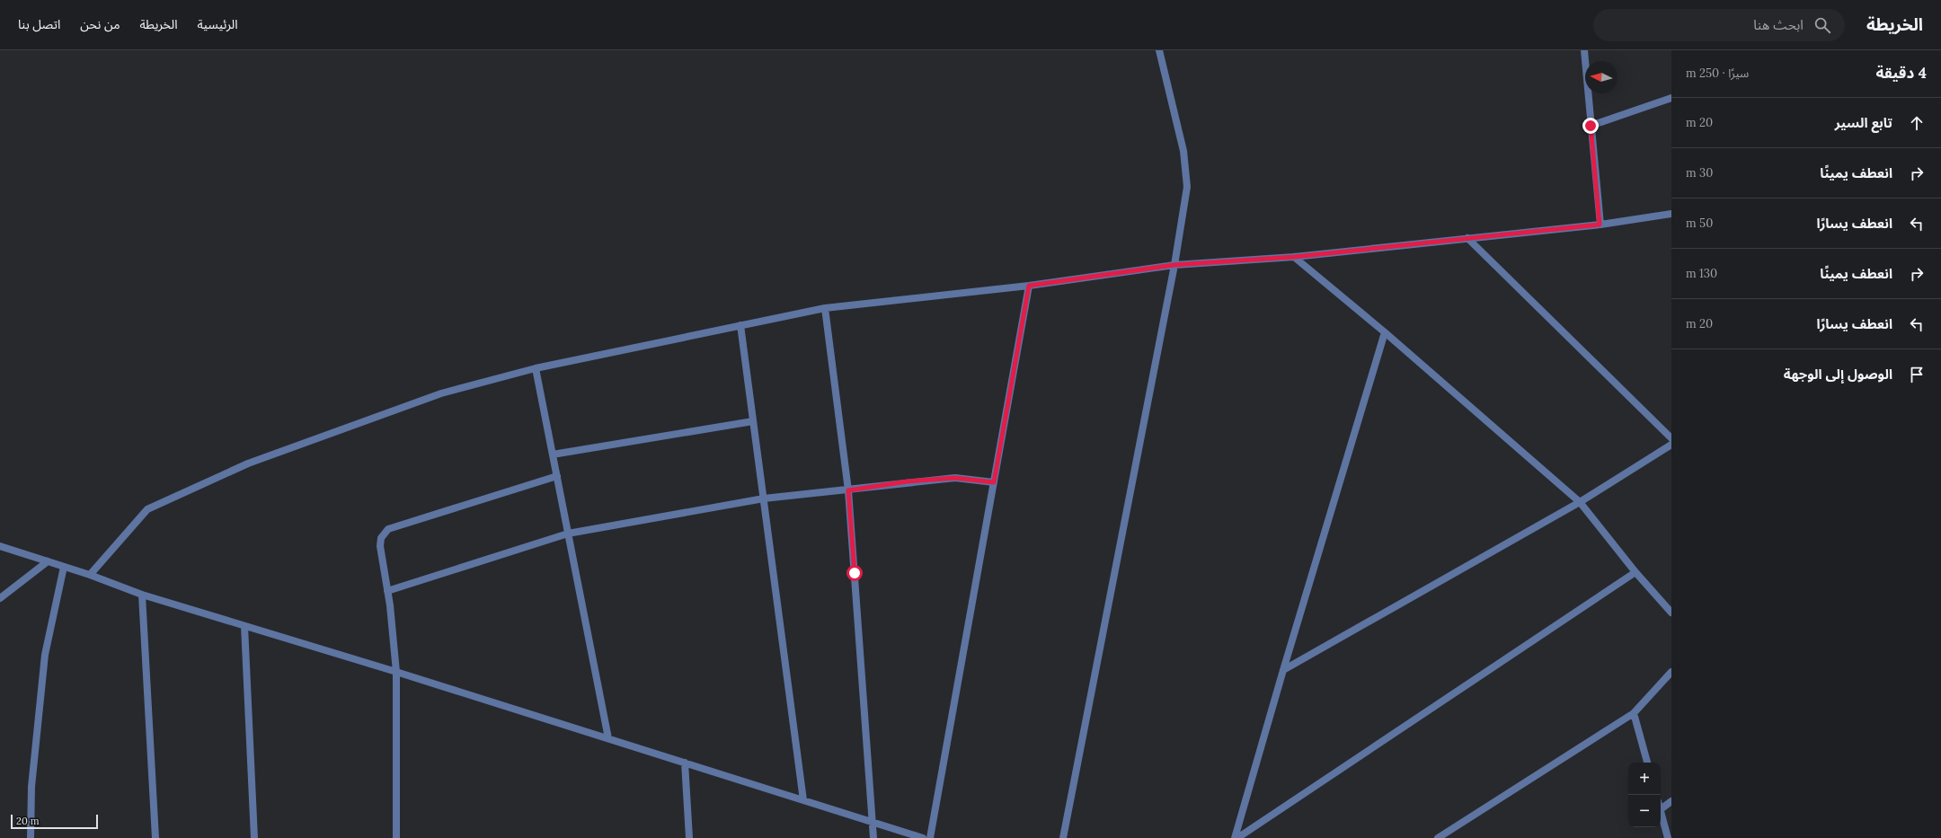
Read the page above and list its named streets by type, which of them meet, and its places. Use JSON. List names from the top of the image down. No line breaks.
{"scale_bar":"20 m","north":"left","page":{"header":"الخريطة","search":"ابحث هنا","nav":["الرئيسية","الخريطة","من نحن","اتصل بنا"],"heading":["4 دقيقة","سيرًا · 250 m"],"list":[["تابع السير","20 m"],["انعطف يمينًا","30 m"],["انعطف يسارًا","50 m"],["انعطف يمينًا","130 m"],["انعطف يسارًا","20 m"],"الوصول إلى الوجهة"],"map_buttons":["+","−"],"scale":"20 m"}}
